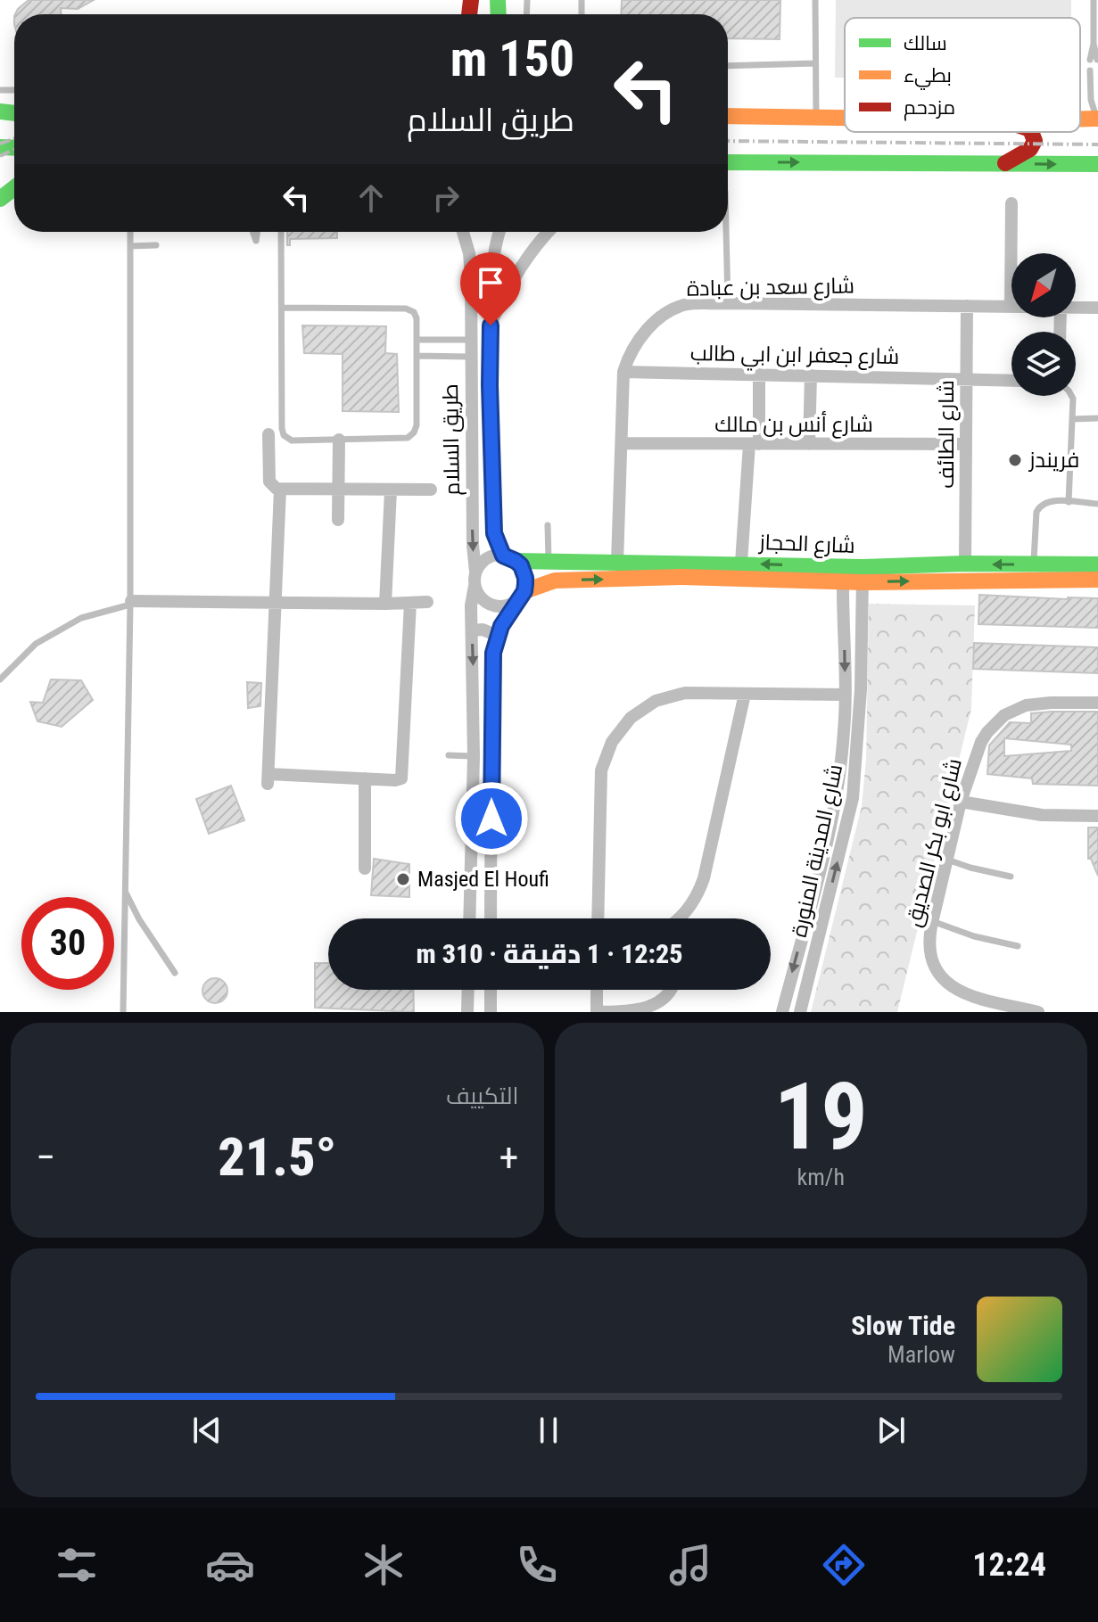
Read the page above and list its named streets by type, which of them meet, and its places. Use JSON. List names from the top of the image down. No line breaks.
{"streets":{"street":["شارع سعد بن عبادة","شارع جعفر ابن ابي طالب","شارع أنس بن مالك","شارع الطائف","طريق السلام","شارع الحجاز","شارع ابو بكر الصديق","شارع المدينة المنورة"]},"crossings":[["شارع سعد بن عبادة","شارع جعفر ابن ابي طالب"],["شارع سعد بن عبادة","شارع أنس بن مالك"],["شارع سعد بن عبادة","شارع الطائف"],["شارع سعد بن عبادة","شارع الحجاز"],["شارع جعفر ابن ابي طالب","شارع الطائف"],["شارع أنس بن مالك","شارع الطائف"],["شارع الطائف","شارع الحجاز"],["طريق السلام","شارع الحجاز"],["شارع الحجاز","شارع المدينة المنورة"]],"places":["فريندز","Masjed El Houfi"],"legend":["سالك","بطيء","مزدحم"],"north":"bottom left","page":{"turn":["150 m","طريق السلام"],"limit":"30","trip":"12:25 · 1 دقيقة · 310 m","tile":[["19","km/h"],"التكييف"],"heat":["−","21.5°","+"],"song":["Slow Tide","Marlow"],"tabs":"12:24"}}
